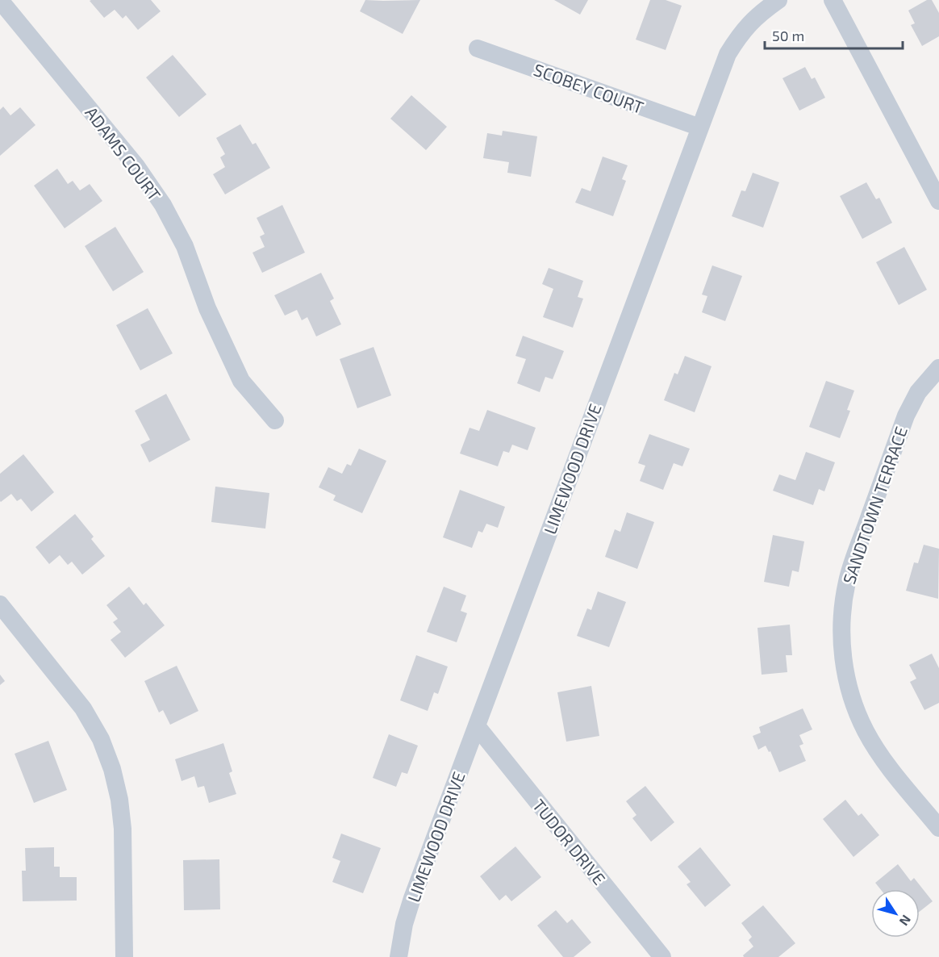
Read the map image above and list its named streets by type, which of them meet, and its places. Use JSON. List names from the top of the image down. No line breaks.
{"streets":{"street":["SCOBEY COURT","ADAMS COURT","LIMEWOOD DRIVE","SANDTOWN TERRACE","TUDOR DRIVE"]},"crossings":[["SCOBEY COURT","LIMEWOOD DRIVE"],["LIMEWOOD DRIVE","TUDOR DRIVE"]],"scale_bar":"50 m","north":"bottom right"}
